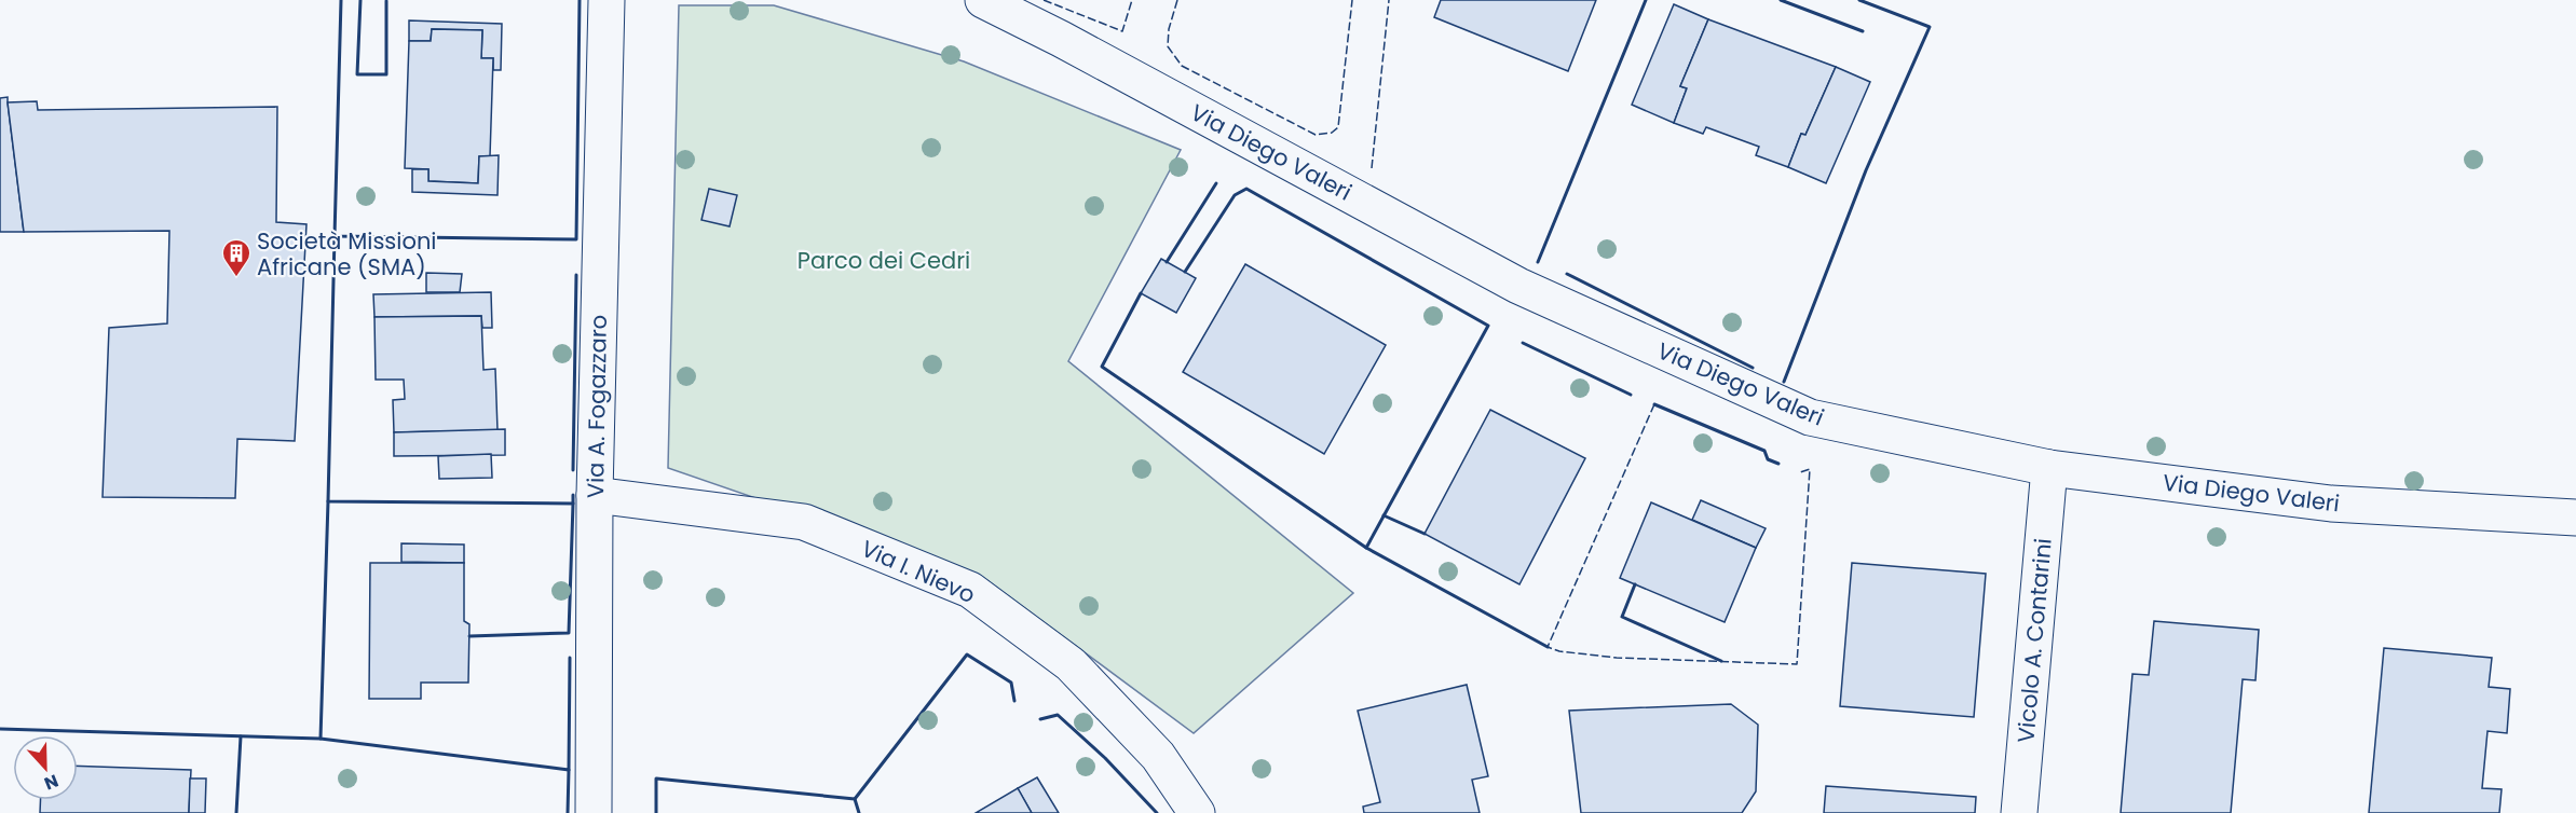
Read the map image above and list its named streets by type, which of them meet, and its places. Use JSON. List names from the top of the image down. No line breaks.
{"streets":{"street":["Via Diego Valeri","Via A. Fogazzaro","Via I. Nievo","Vicolo A. Contarini"]},"crossings":[["Via Diego Valeri","Vicolo A. Contarini"],["Via A. Fogazzaro","Via I. Nievo"]],"parks":["Parco dei Cedri"],"places":{"building":["Società Missioni Africane (SMA)"]},"north":"bottom"}
